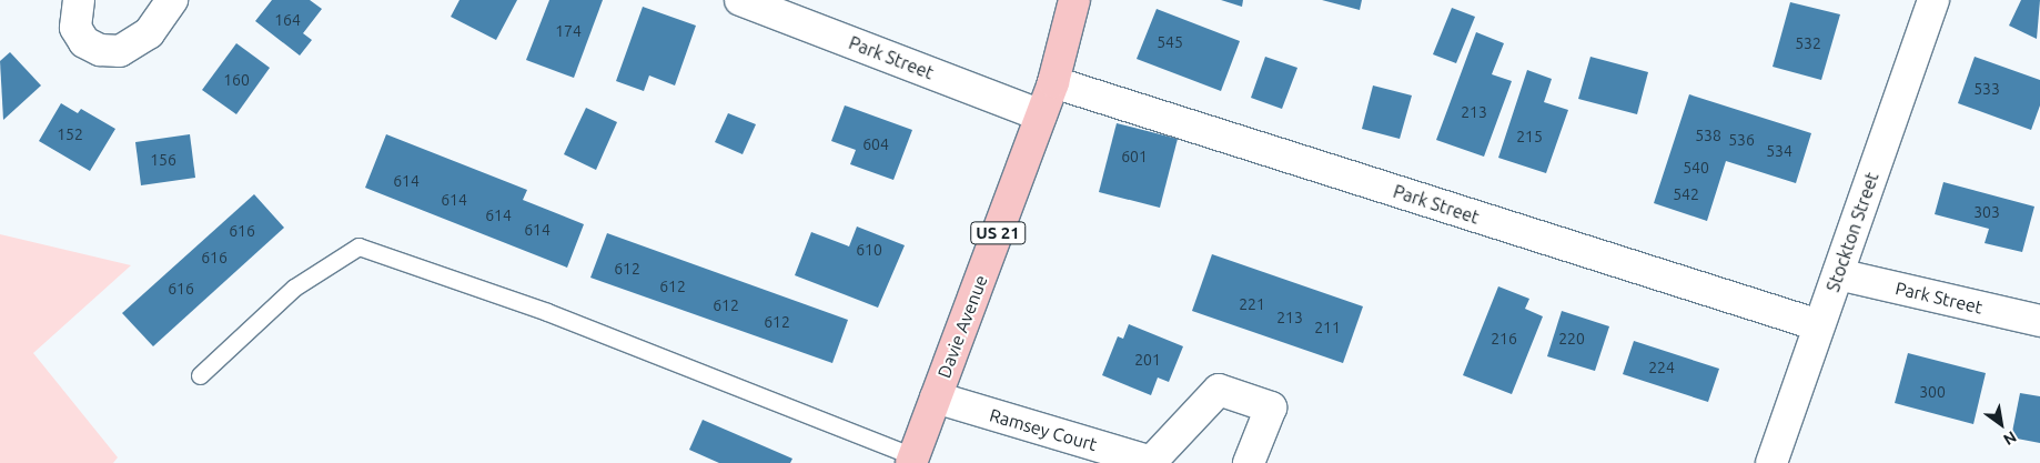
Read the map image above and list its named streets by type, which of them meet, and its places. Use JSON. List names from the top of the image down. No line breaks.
{"streets":{"main road":["US 21","Davie Avenue"],"street":["Park Street","Stockton Street","Ramsey Court"]},"crossings":[["Park Street","Stockton Street"],["Park Street","Davie Avenue"],["Davie Avenue","Ramsey Court"]],"house_numbers":["164","174","545","532","160","533","213","152","538","215","536","604","534","601","156","540","614","542","614","303","614","614","616","610","616","612","612","616","221","612","213","612","211","216","220","201","224","300"],"north":"bottom right"}
